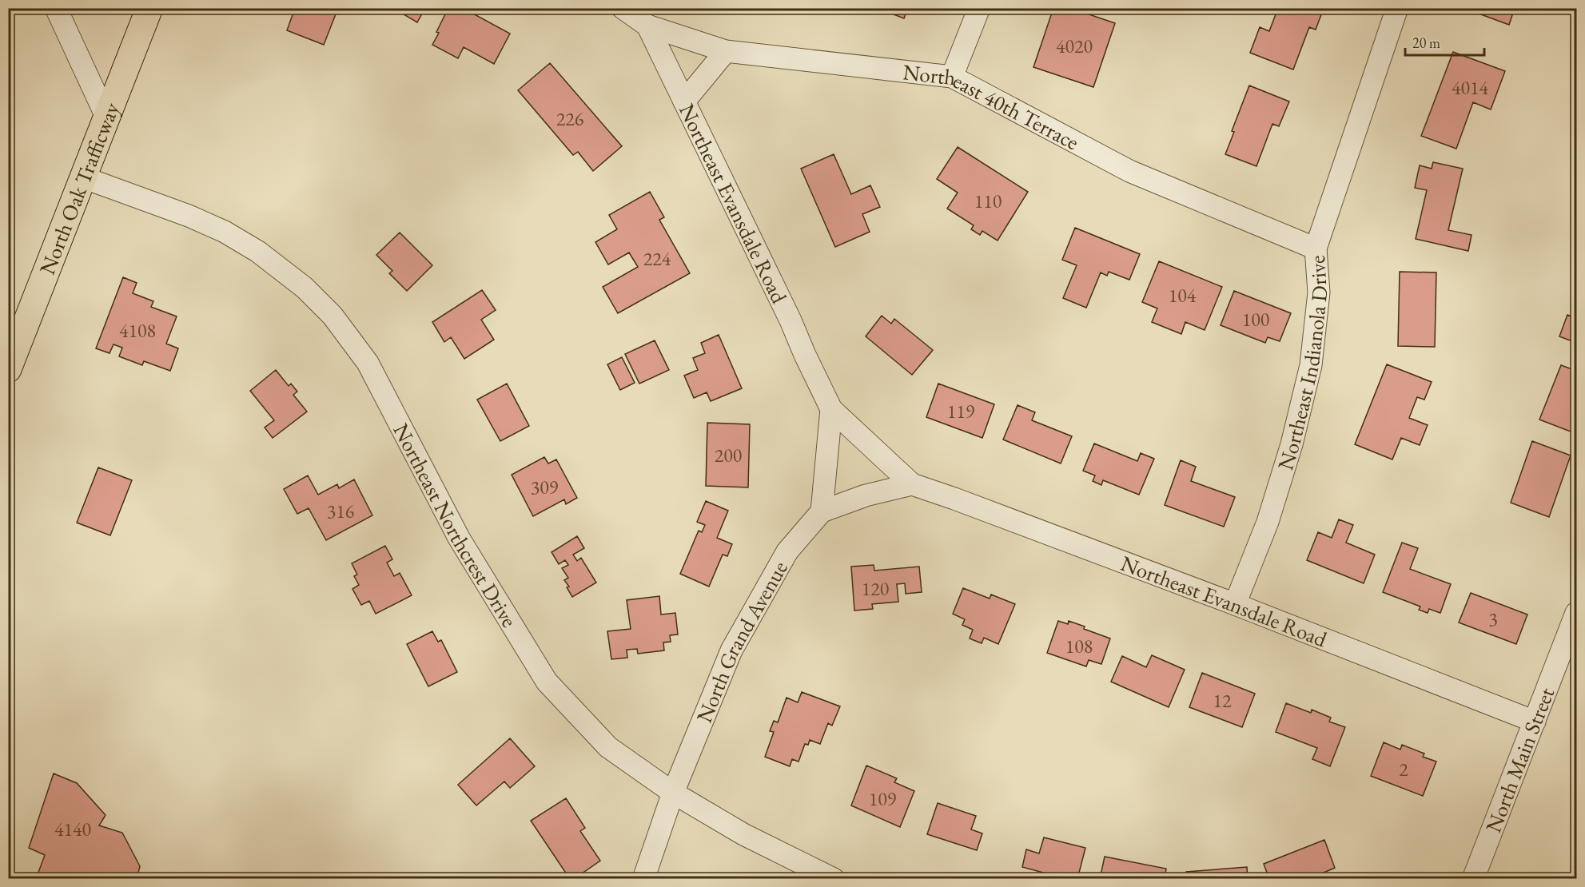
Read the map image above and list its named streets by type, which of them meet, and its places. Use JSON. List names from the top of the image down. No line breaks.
{"streets":{"main road":["North Oak Trafficway"],"street":["Northeast 40th Terrace","Northeast Evansdale Road","Northeast Indianola Drive","Northeast Northcrest Drive","North Grand Avenue","North Main Street"]},"crossings":[["Northeast 40th Terrace","Northeast Evansdale Road"],["Northeast 40th Terrace","Northeast Indianola Drive"],["North Oak Trafficway","Northeast Northcrest Drive"],["Northeast Evansdale Road","Northeast Indianola Drive"],["Northeast Evansdale Road","North Main Street"],["Northeast Northcrest Drive","North Grand Avenue"]],"house_numbers":["4020","4014","226","110","224","104","100","4108","119","200","309","316","120","3","108","12","2","109","4140"],"scale_bar":"20 m"}
